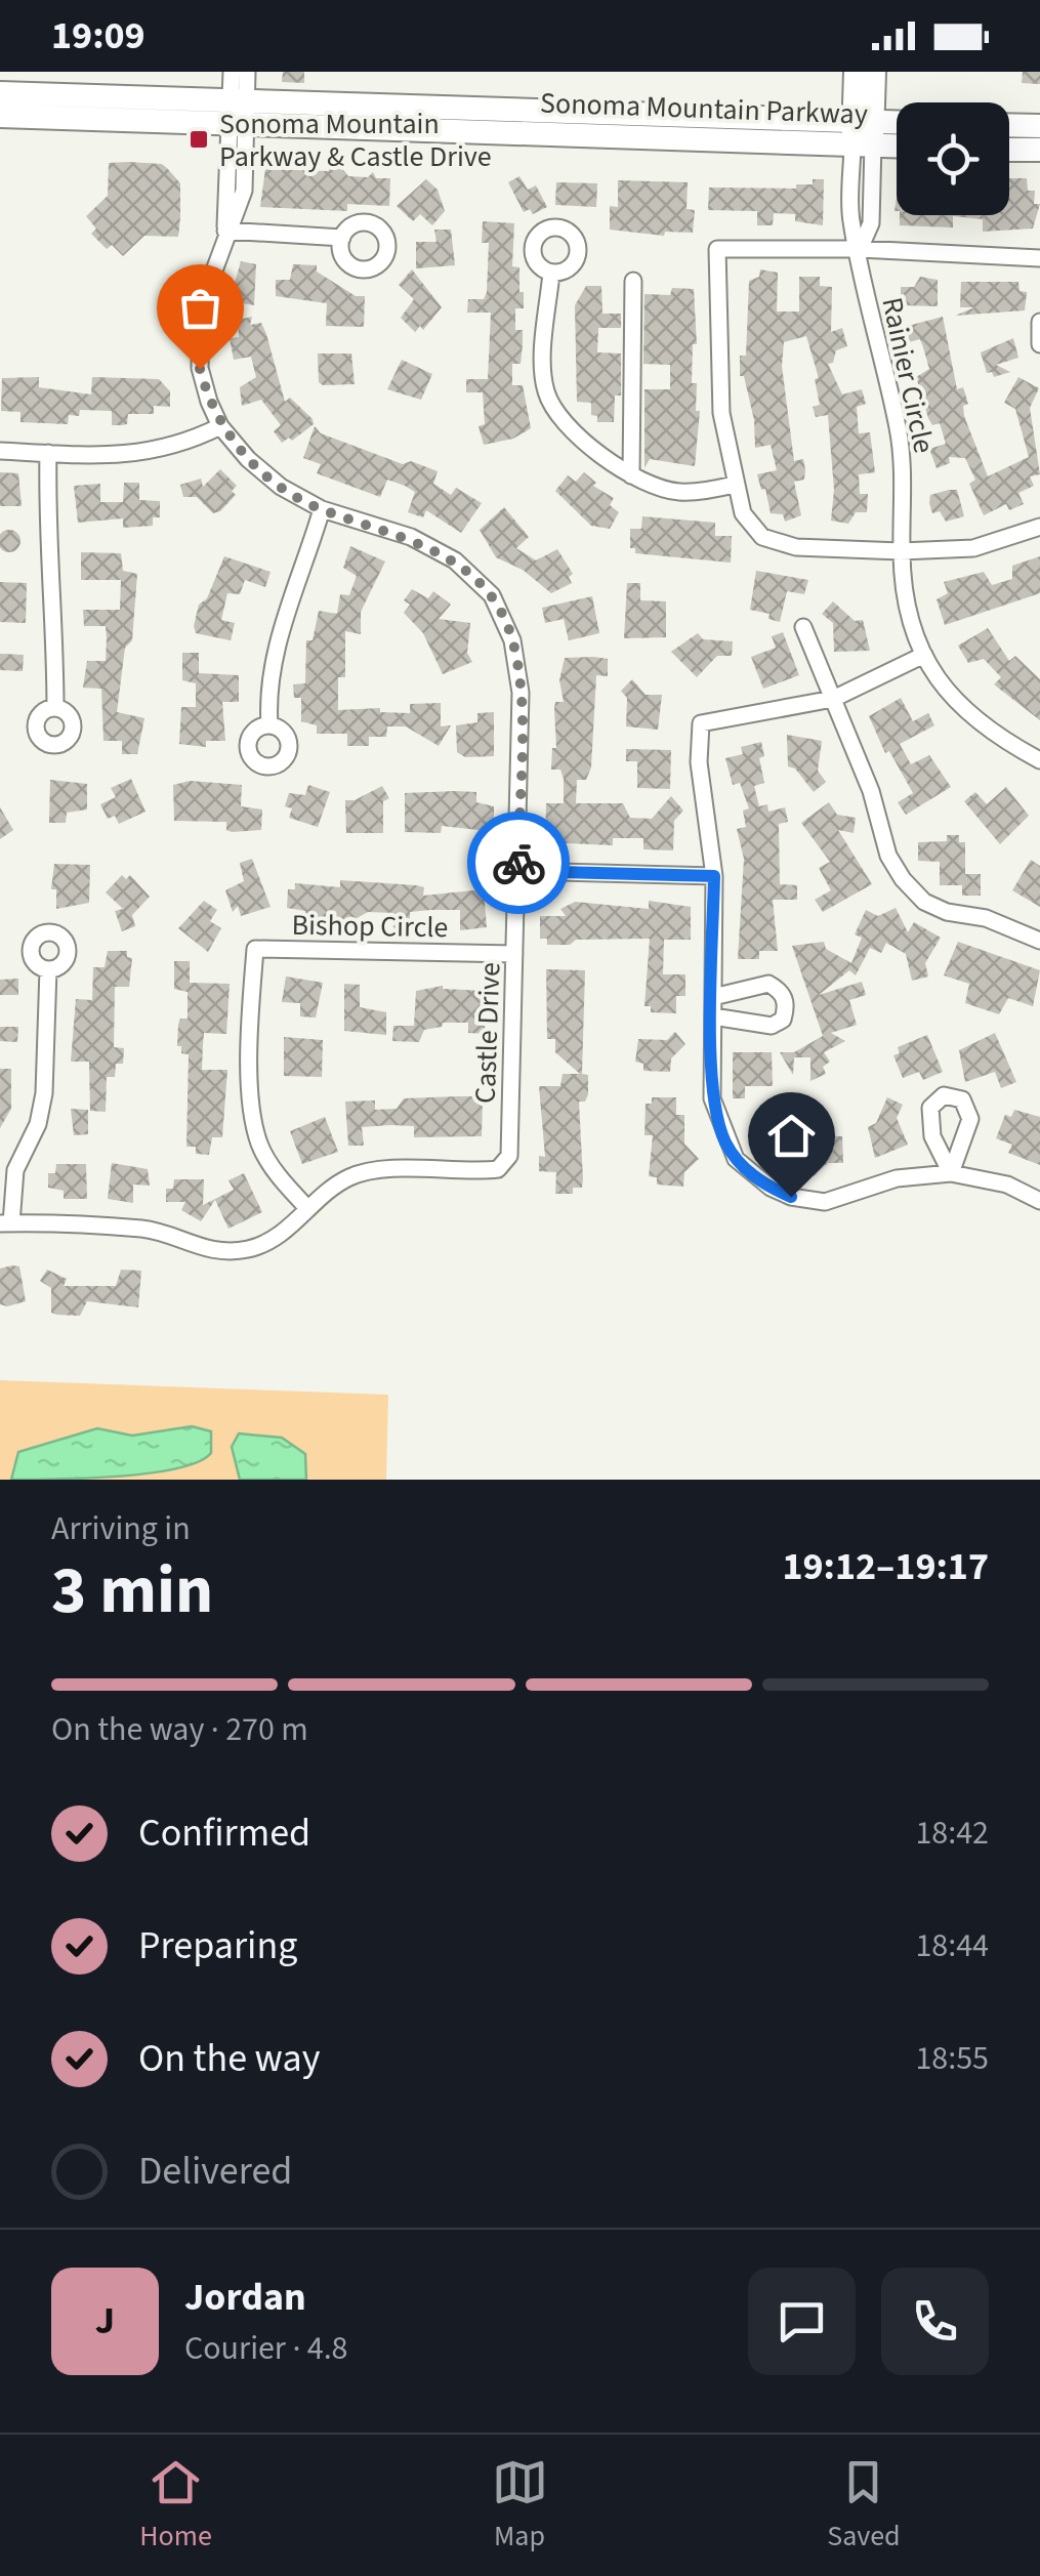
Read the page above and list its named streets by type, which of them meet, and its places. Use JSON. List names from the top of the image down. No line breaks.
{"streets":{"main road":["Sonoma Mountain Parkway"],"street":["Rainier Circle","Bishop Circle","Castle Drive"]},"crossings":[["Sonoma Mountain Parkway","Rainier Circle"],["Sonoma Mountain Parkway","Castle Drive"],["Bishop Circle","Castle Drive"]],"places":{"transit":["Sonoma Mountain Parkway & Castle Drive"]},"page":{"status":"19:09","heading":["3 min","Arriving in","19:12–19:17"],"panel":["Jordan","Courier · 4.8"],"bar":"On the way · 270 m","list":[["Confirmed","18:42"],["Preparing","18:44"],["On the way","18:55"],"Delivered"],"round":"J","tabs":["Home","Map","Saved"]}}
